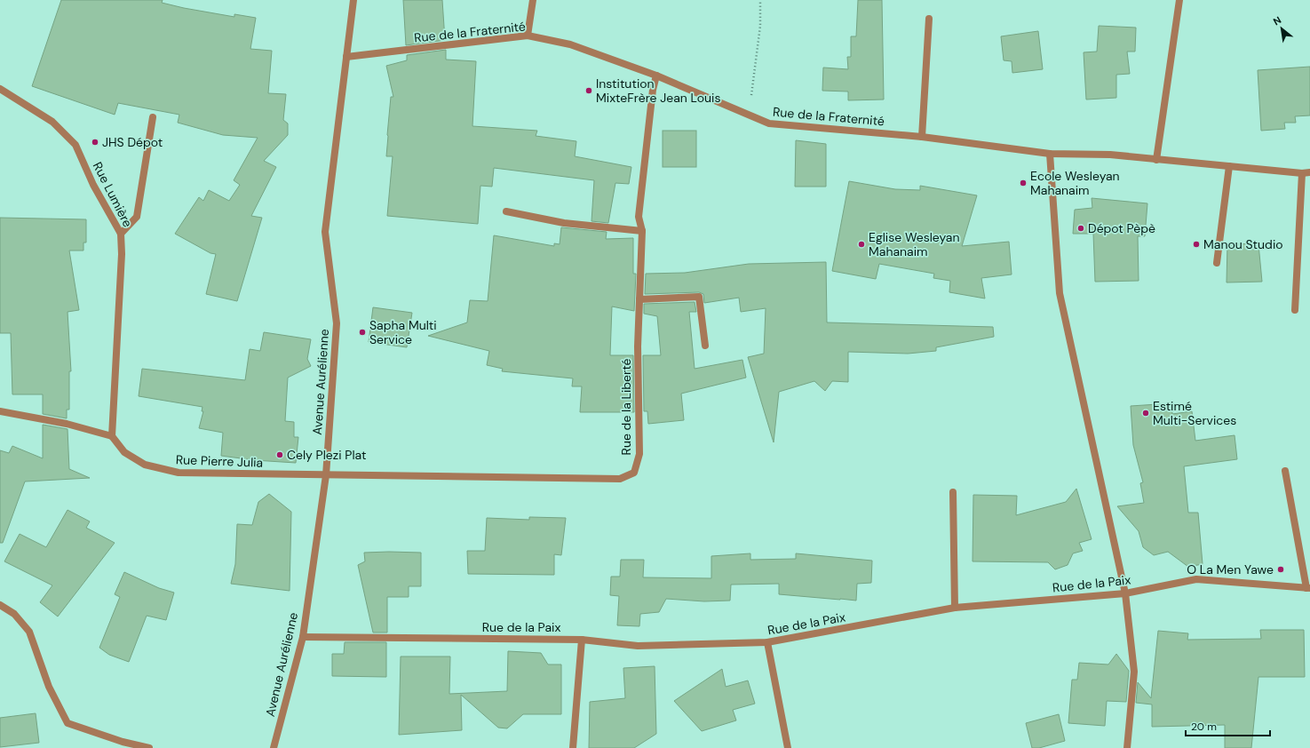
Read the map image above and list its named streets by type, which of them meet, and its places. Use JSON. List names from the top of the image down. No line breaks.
{"streets":{"street":["Rue de la Fraternité","Rue Lumière","Avenue Aurélienne","Rue de la Liberté","Rue Pierre Julia","Rue de la Paix"]},"crossings":[["Rue de la Fraternité","Avenue Aurélienne"],["Rue de la Fraternité","Rue de la Liberté"],["Rue Lumière","Rue Pierre Julia"],["Avenue Aurélienne","Rue de la Liberté"],["Avenue Aurélienne","Rue Pierre Julia"],["Avenue Aurélienne","Rue de la Paix"],["Rue de la Liberté","Rue Pierre Julia"]],"places":["Institution MixteFrère Jean Louis","JHS Dépot","Ecole Wesleyan Mahanaim","Dépot Pèpè","Eglise Wesleyan Mahanaim","Manou Studio","Sapha Multi Service","Estimé Multi-Services","Cely Plezi Plat","O La Men Yawe"],"scale_bar":"20 m","north":"top left"}
